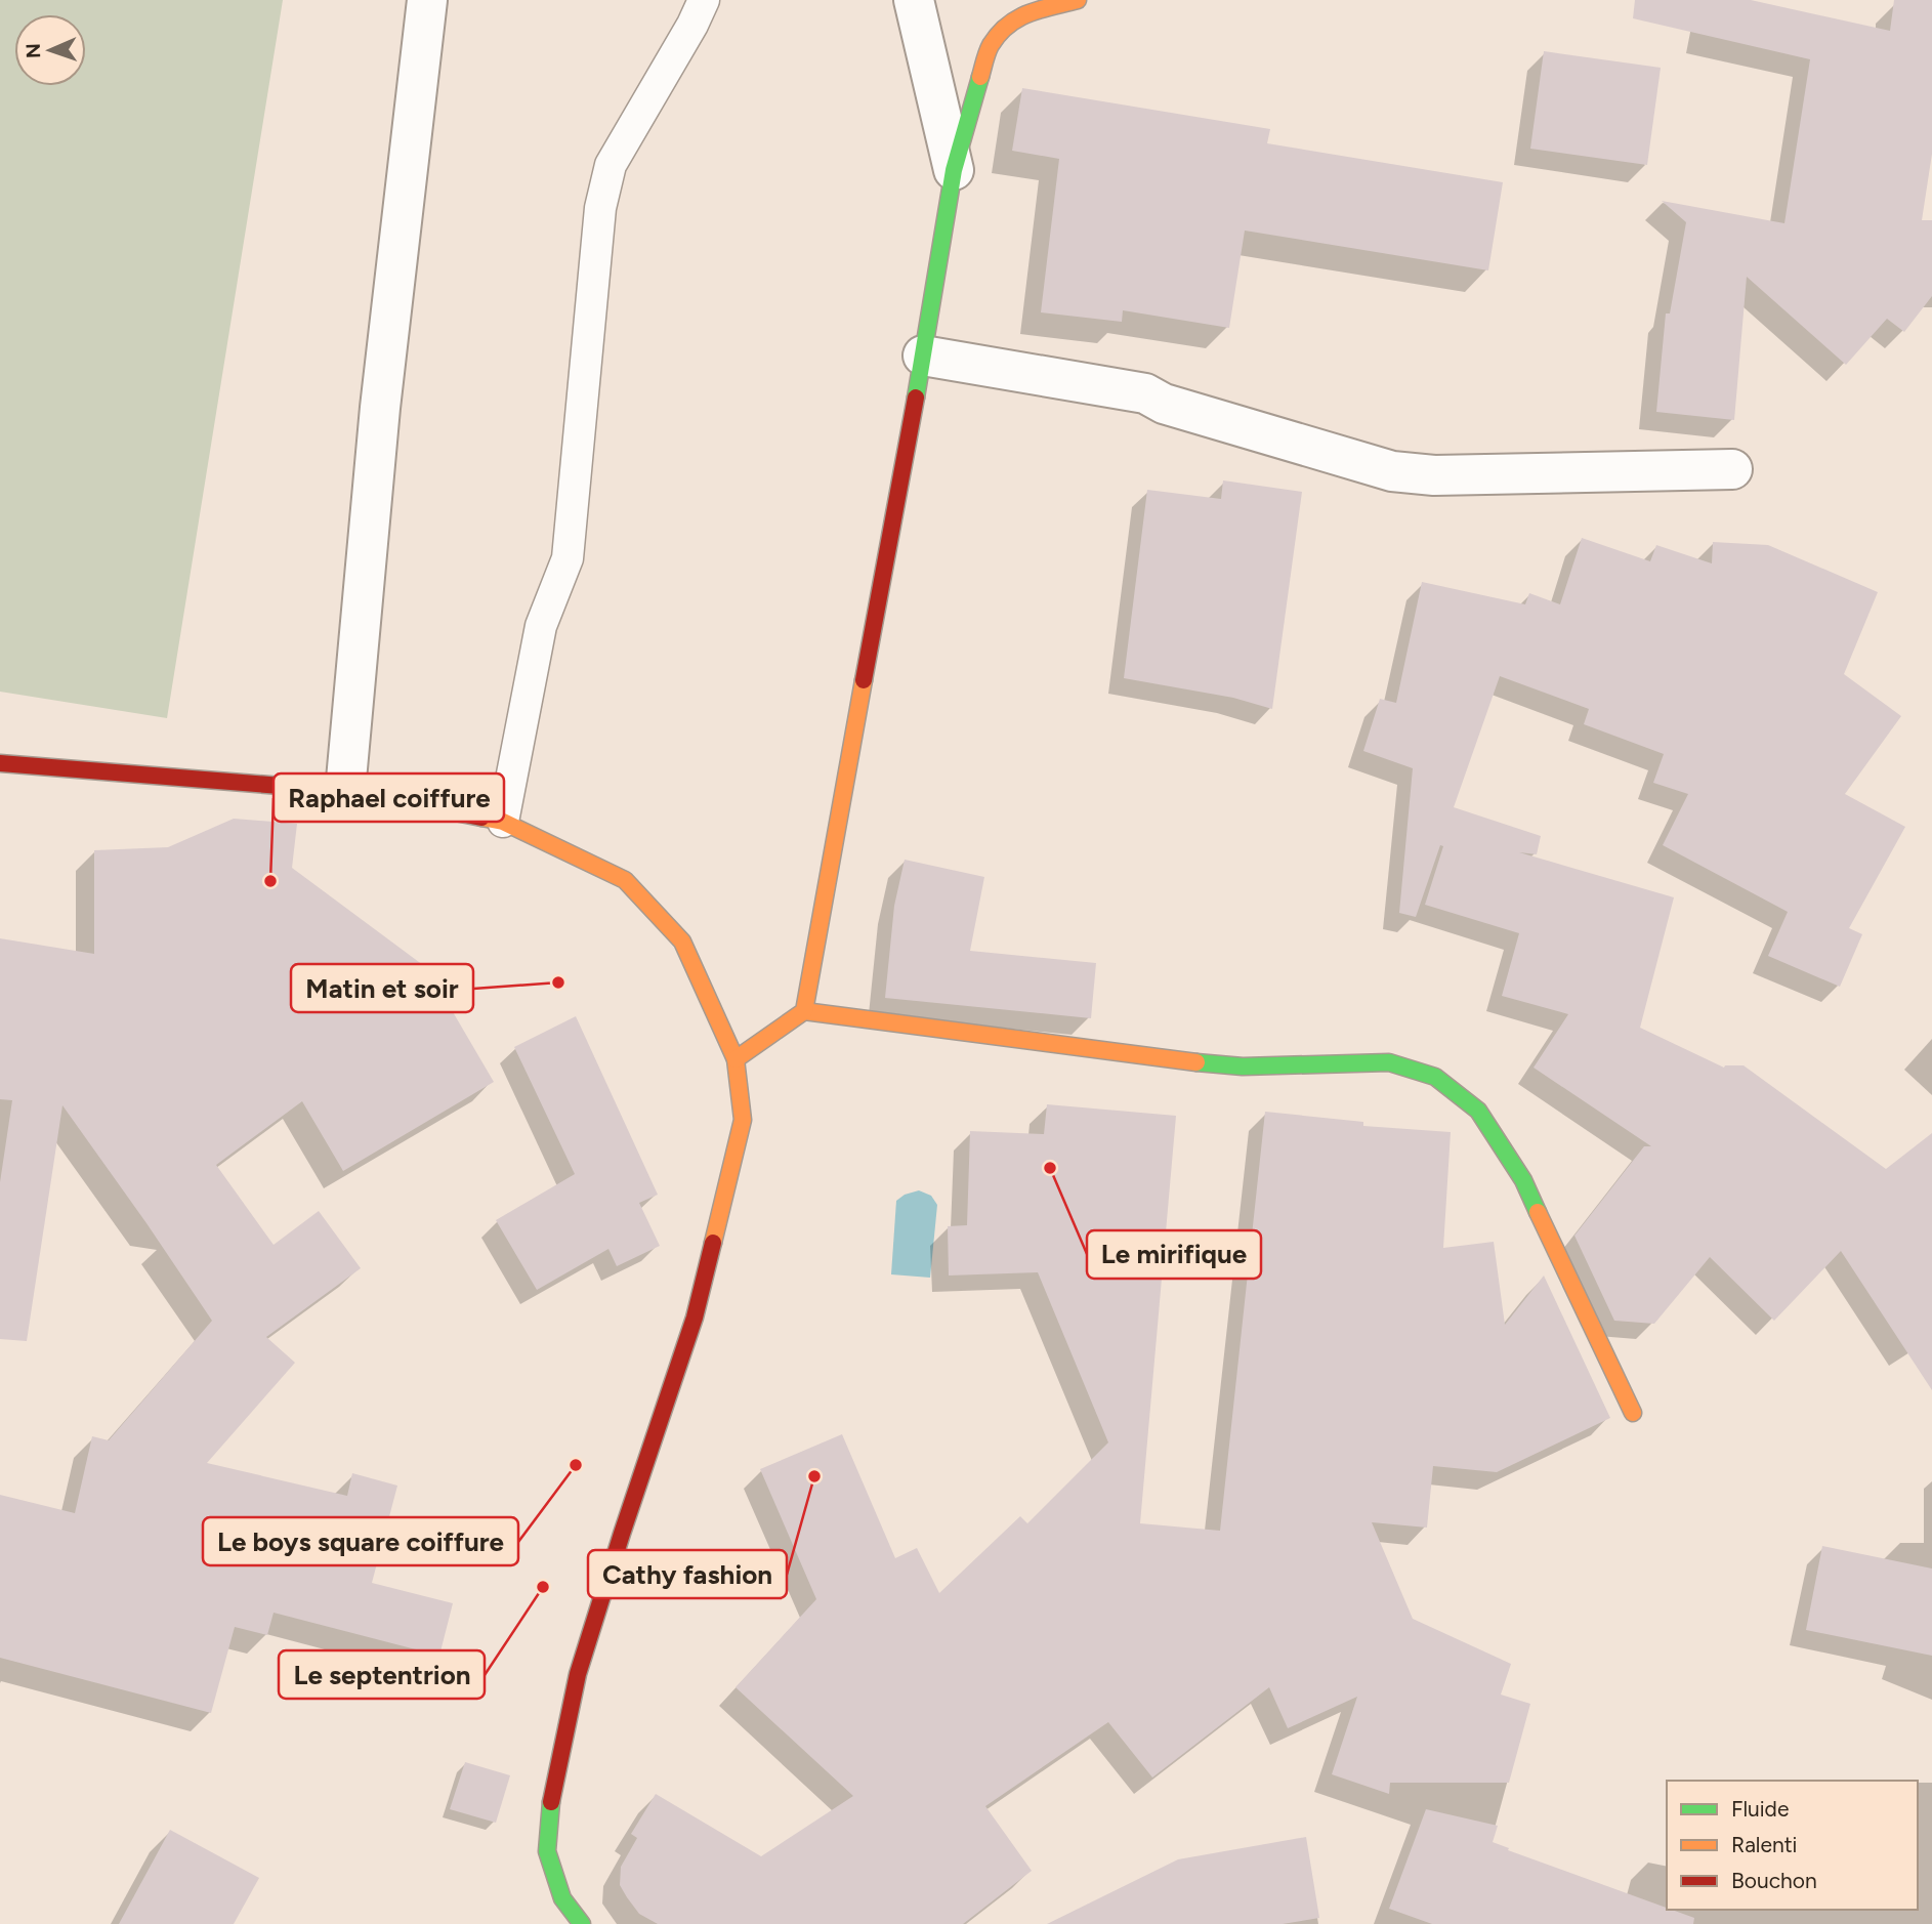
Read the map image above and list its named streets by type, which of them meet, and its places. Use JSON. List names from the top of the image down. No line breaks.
{"places":["Raphael coiffure","Matin et soir","Le mirifique","Le boys square coiffure","Cathy fashion","Le septentrion"],"legend":["Fluide","Ralenti","Bouchon"],"north":"left"}
